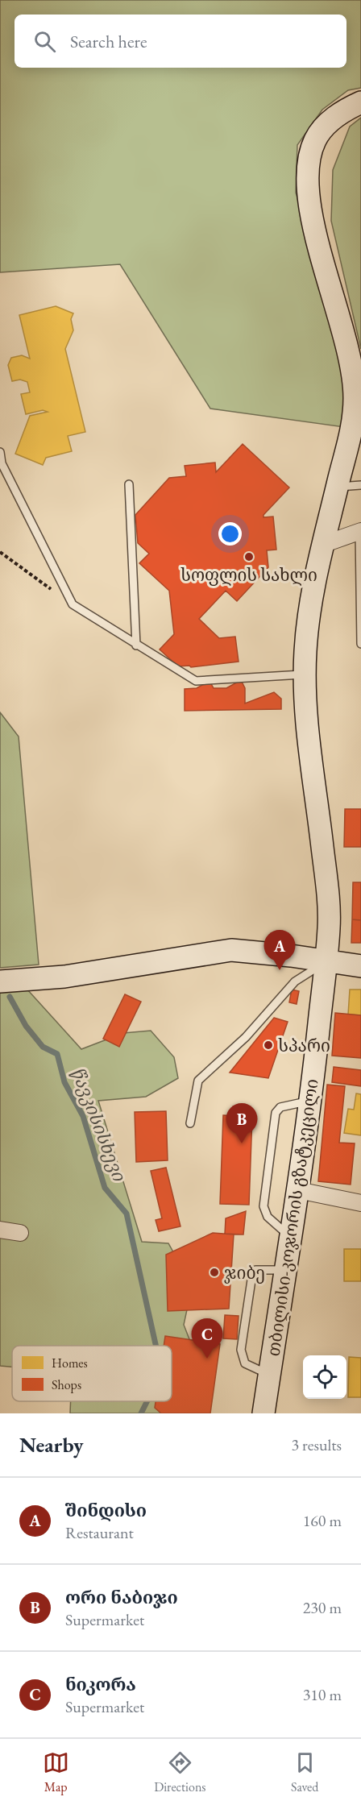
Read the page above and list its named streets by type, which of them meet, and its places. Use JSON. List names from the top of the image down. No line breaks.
{"streets":{"main road":["თბილისი-კოჯორის გზატკეცილი"]},"water":["წავკისისხევი"],"places":["სოფლის სახლი","სპარი","ჯიბე"],"legend":["Homes","Shops"],"page":{"search":"Search here","pins":["A","B","C"],"heading":["Nearby","3 results"],"list":[{"mark":"A","name":"შინდისი","note":"Restaurant","value":"160 m"},{"mark":"B","name":"ორი ნაბიჯი","note":"Supermarket","value":"230 m"},{"mark":"C","name":"ნიკორა","note":"Supermarket","value":"310 m"}],"nav":["Map","Directions","Saved"]}}
